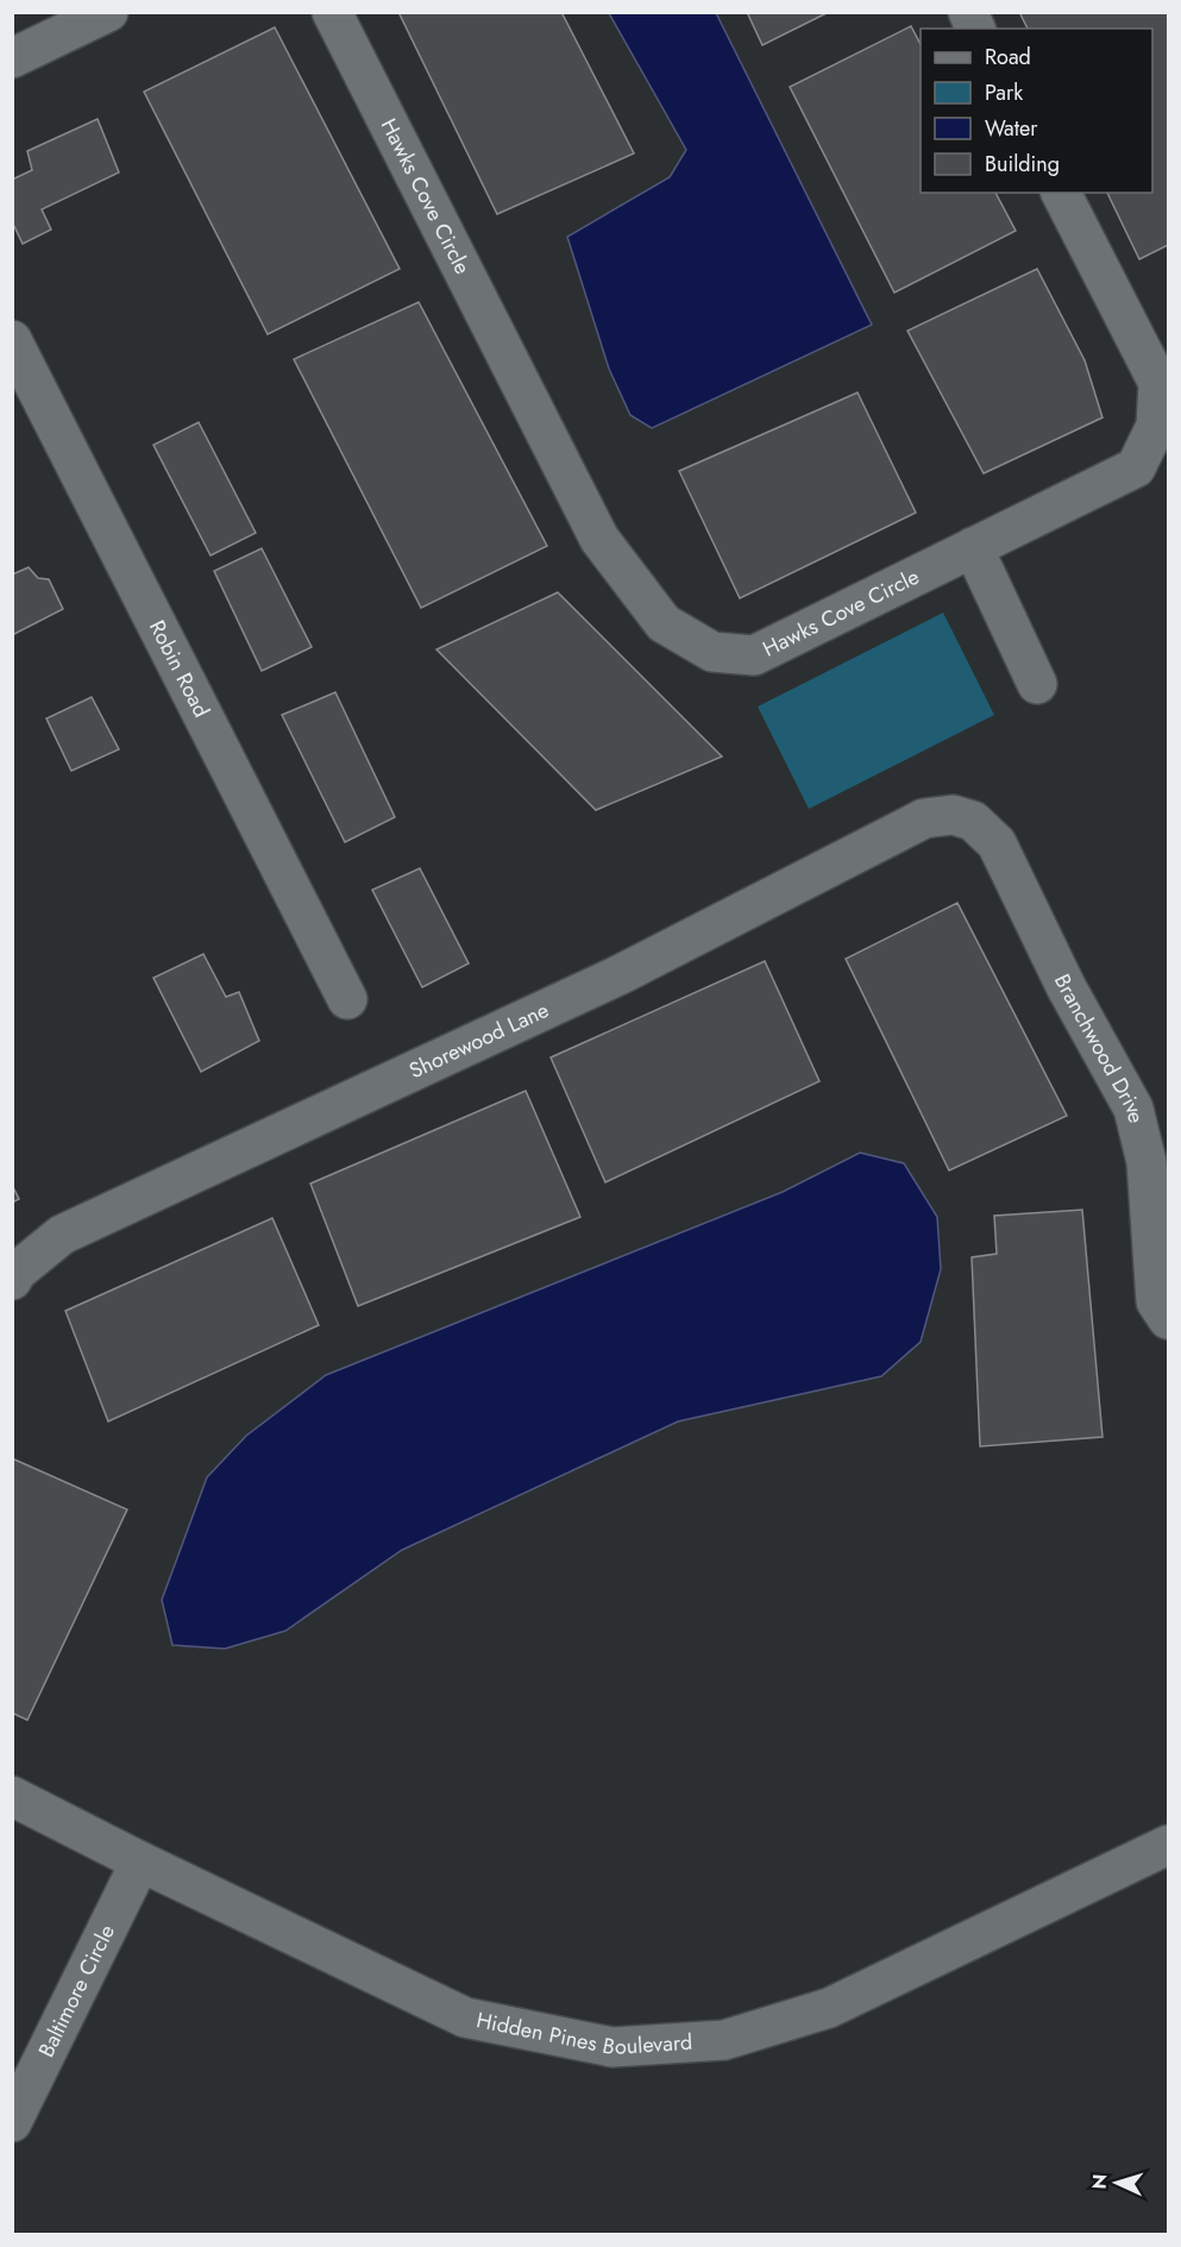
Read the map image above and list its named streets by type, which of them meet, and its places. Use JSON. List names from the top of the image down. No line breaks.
{"streets":{"street":["Hawks Cove Circle","Robin Road","Shorewood Lane","Branchwood Drive","Baltimore Circle","Hidden Pines Boulevard"]},"crossings":[["Shorewood Lane","Branchwood Drive"],["Baltimore Circle","Hidden Pines Boulevard"]],"legend":["Road","Park","Water","Building"],"north":"left"}
